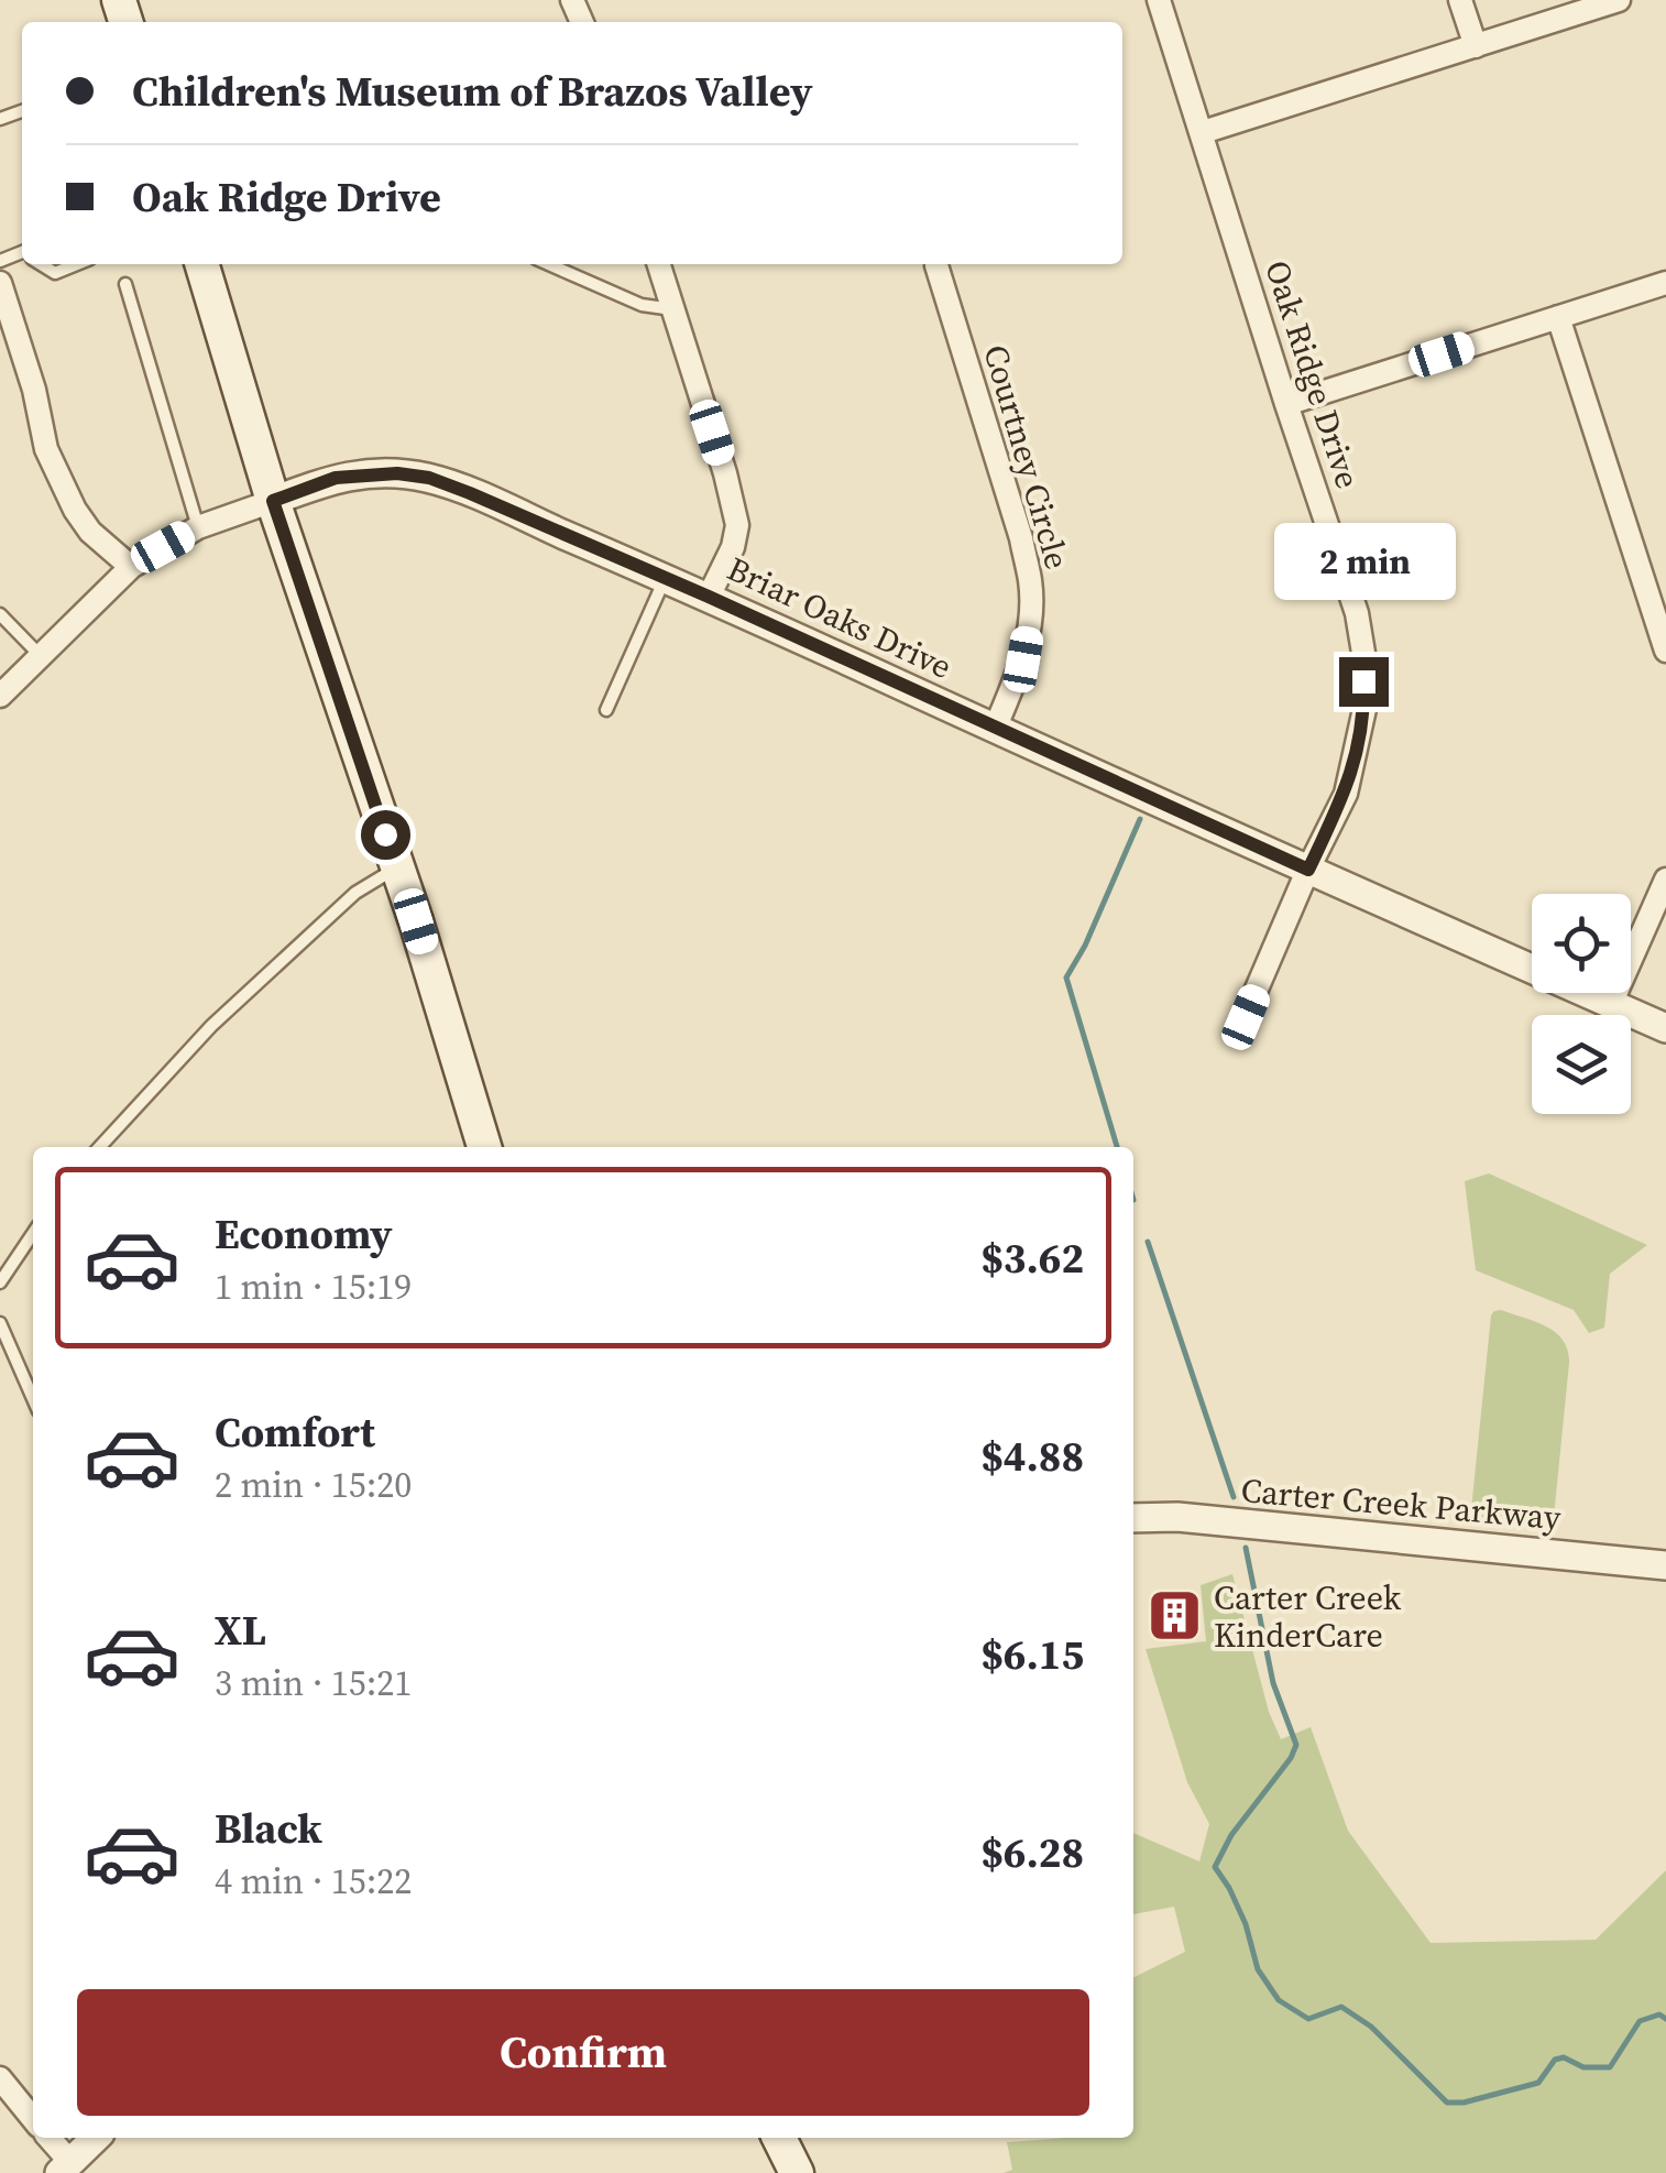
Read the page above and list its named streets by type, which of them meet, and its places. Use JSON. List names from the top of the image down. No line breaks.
{"streets":{"street":["Oak Ridge Drive","Courtney Circle","Briar Oaks Drive","Carter Creek Parkway"]},"crossings":[["Oak Ridge Drive","Briar Oaks Drive"],["Courtney Circle","Briar Oaks Drive"]],"places":{"building":["Carter Creek KinderCare"]},"page":{"banner":["Children's Museum of Brazos Valley","Oak Ridge Drive"],"bubble":"2 min","list":[{"name":"Economy","note":"1 min · 15:19","value":"$3.62"},{"name":"Comfort","note":"2 min · 15:20","value":"$4.88"},{"name":"XL","note":"3 min · 15:21","value":"$6.15"},{"name":"Black","note":"4 min · 15:22","value":"$6.28"}],"buttons":"Confirm"}}
